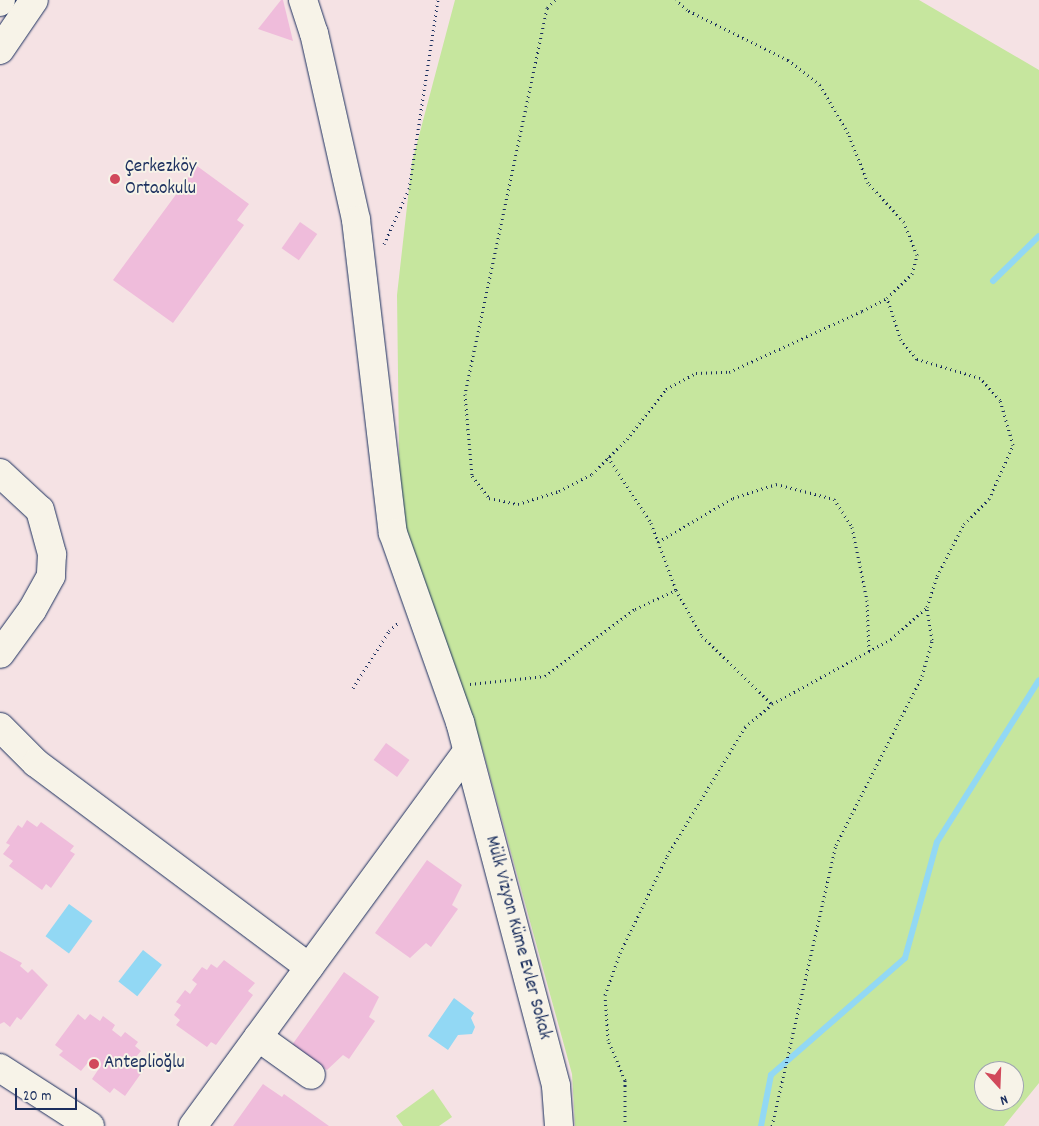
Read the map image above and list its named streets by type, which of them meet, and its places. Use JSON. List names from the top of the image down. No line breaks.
{"streets":{"street":["Mülk Vizyon Küme Evler Sokak"]},"places":["Çerkezköy Ortaokulu","Anteplioğlu"],"scale_bar":"20 m","north":"bottom"}
